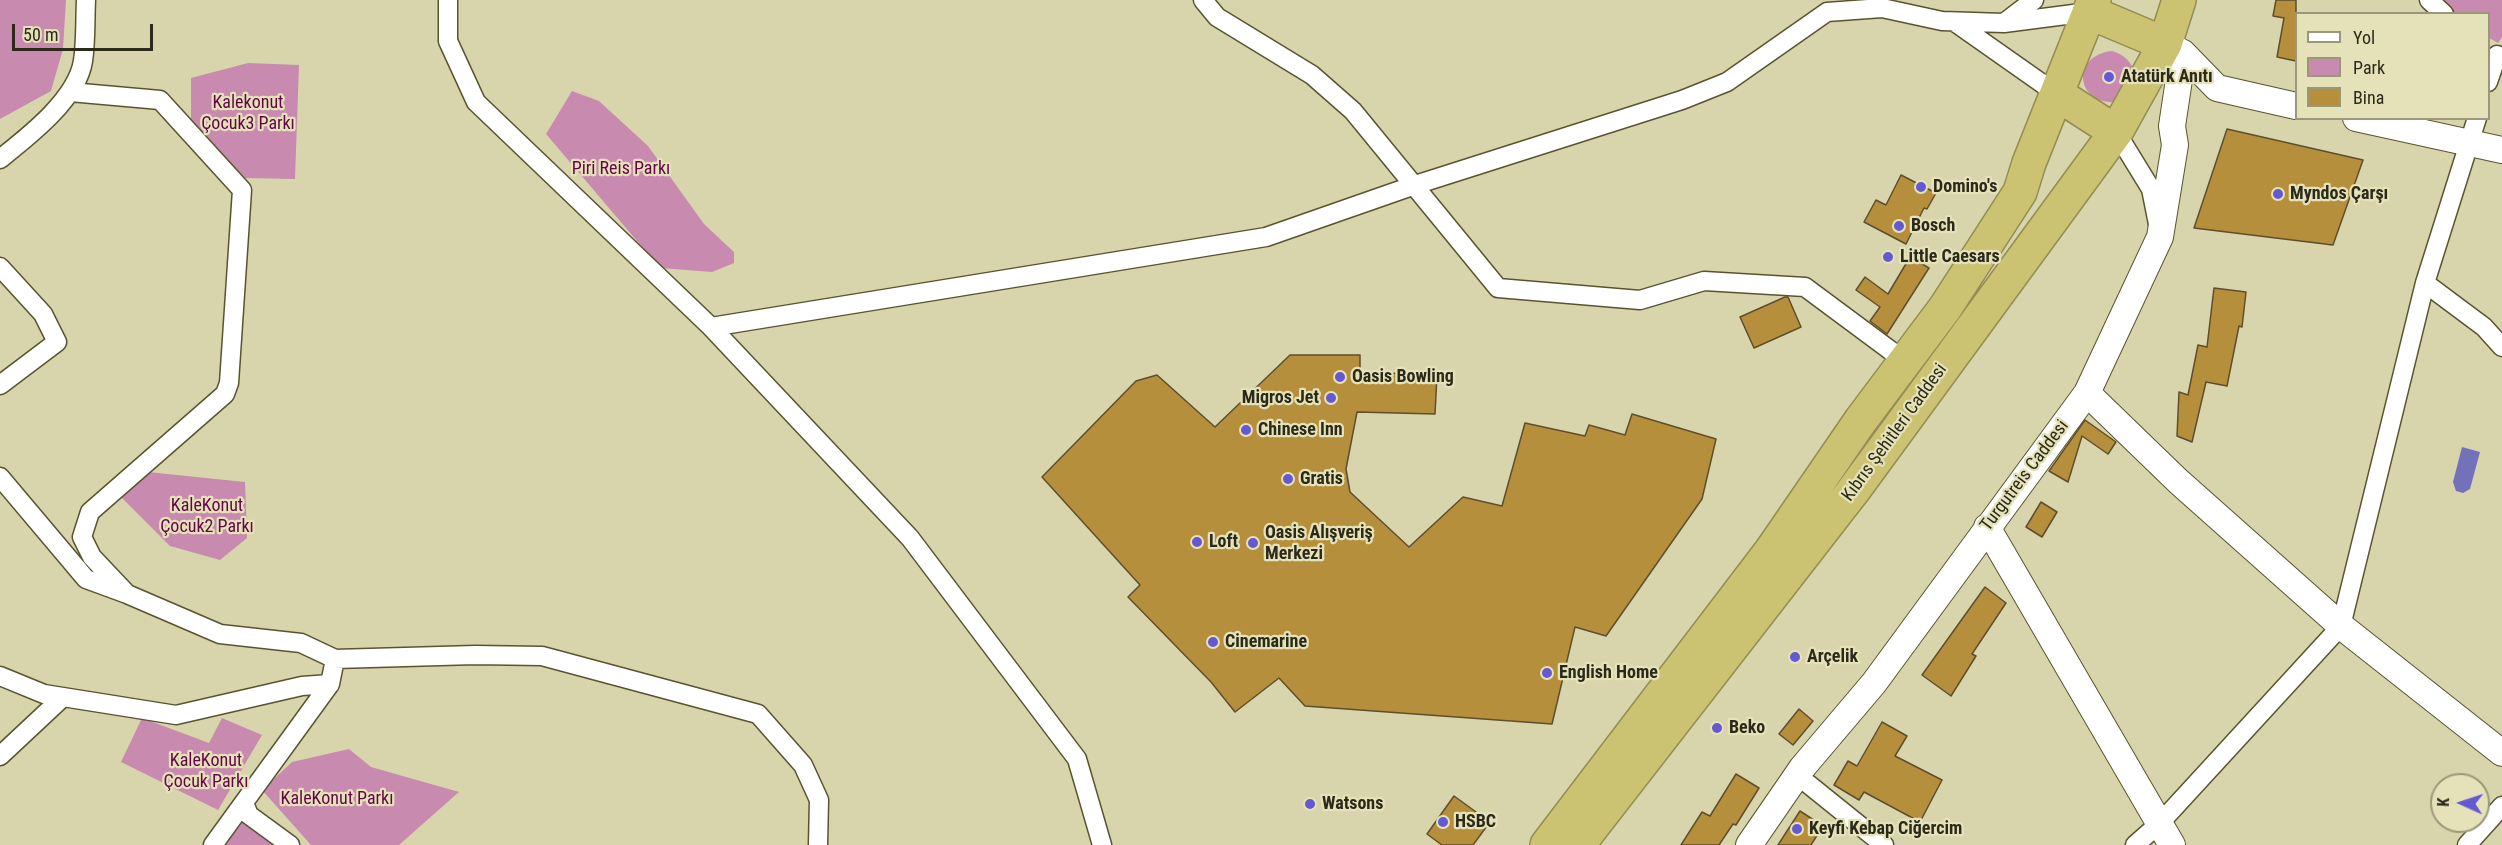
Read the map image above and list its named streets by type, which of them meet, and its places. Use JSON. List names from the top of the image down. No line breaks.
{"streets":{"highway":["Kıbrıs Şehitleri Caddesi"],"street":["Turgutreis Caddesi"]},"crossings":[["Kıbrıs Şehitleri Caddesi","Turgutreis Caddesi"]],"parks":["Kalekonut Çocuk3 Parkı","Piri Reis Parkı","KaleKonut Çocuk2 Parkı","KaleKonut Çocuk Parkı","KaleKonut Parkı"],"places":["Atatürk Anıtı","Domino's","Myndos Çarşı","Bosch","Little Caesars","Oasis Bowling","Migros Jet","Chinese Inn","Gratis","Loft","Oasis Alışveriş Merkezi","Cinemarine","Arçelik","English Home","Beko","Watsons","HSBC","Keyfi Kebap Ciğercim"],"legend":["Yol","Park","Bina"],"scale_bar":"50 m","north":"left"}
